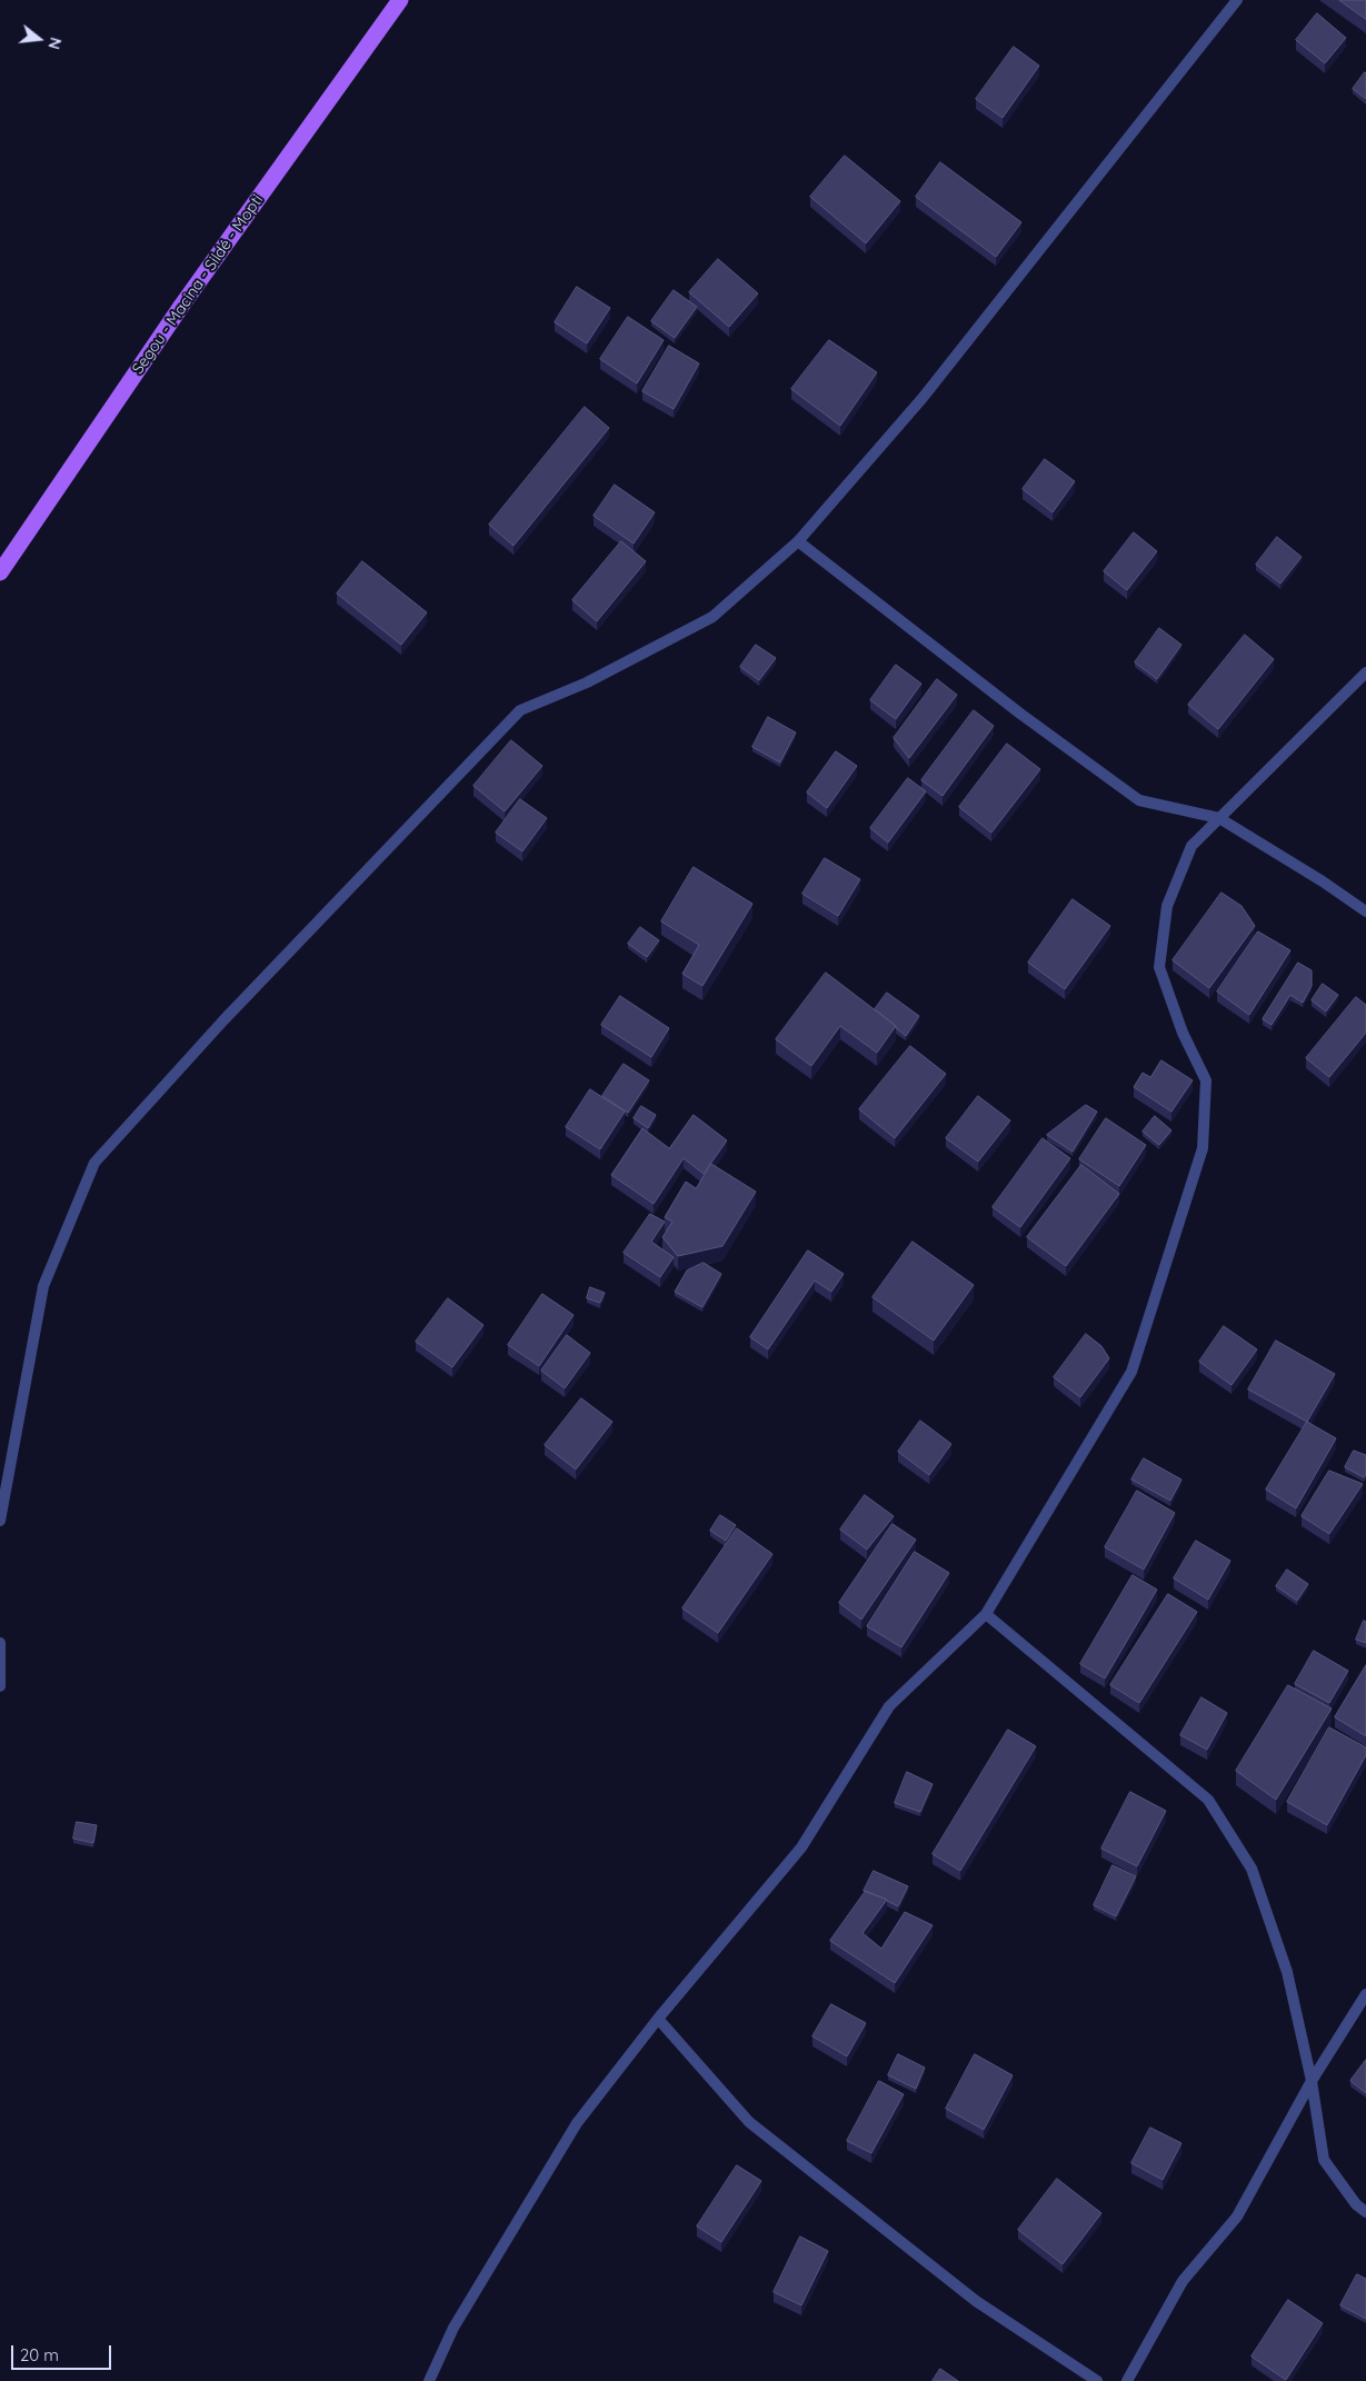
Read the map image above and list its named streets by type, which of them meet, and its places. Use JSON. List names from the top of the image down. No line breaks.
{"streets":{"main road":["Segou - Macina - Sildé - Mopti"]},"scale_bar":"20 m","north":"right"}
